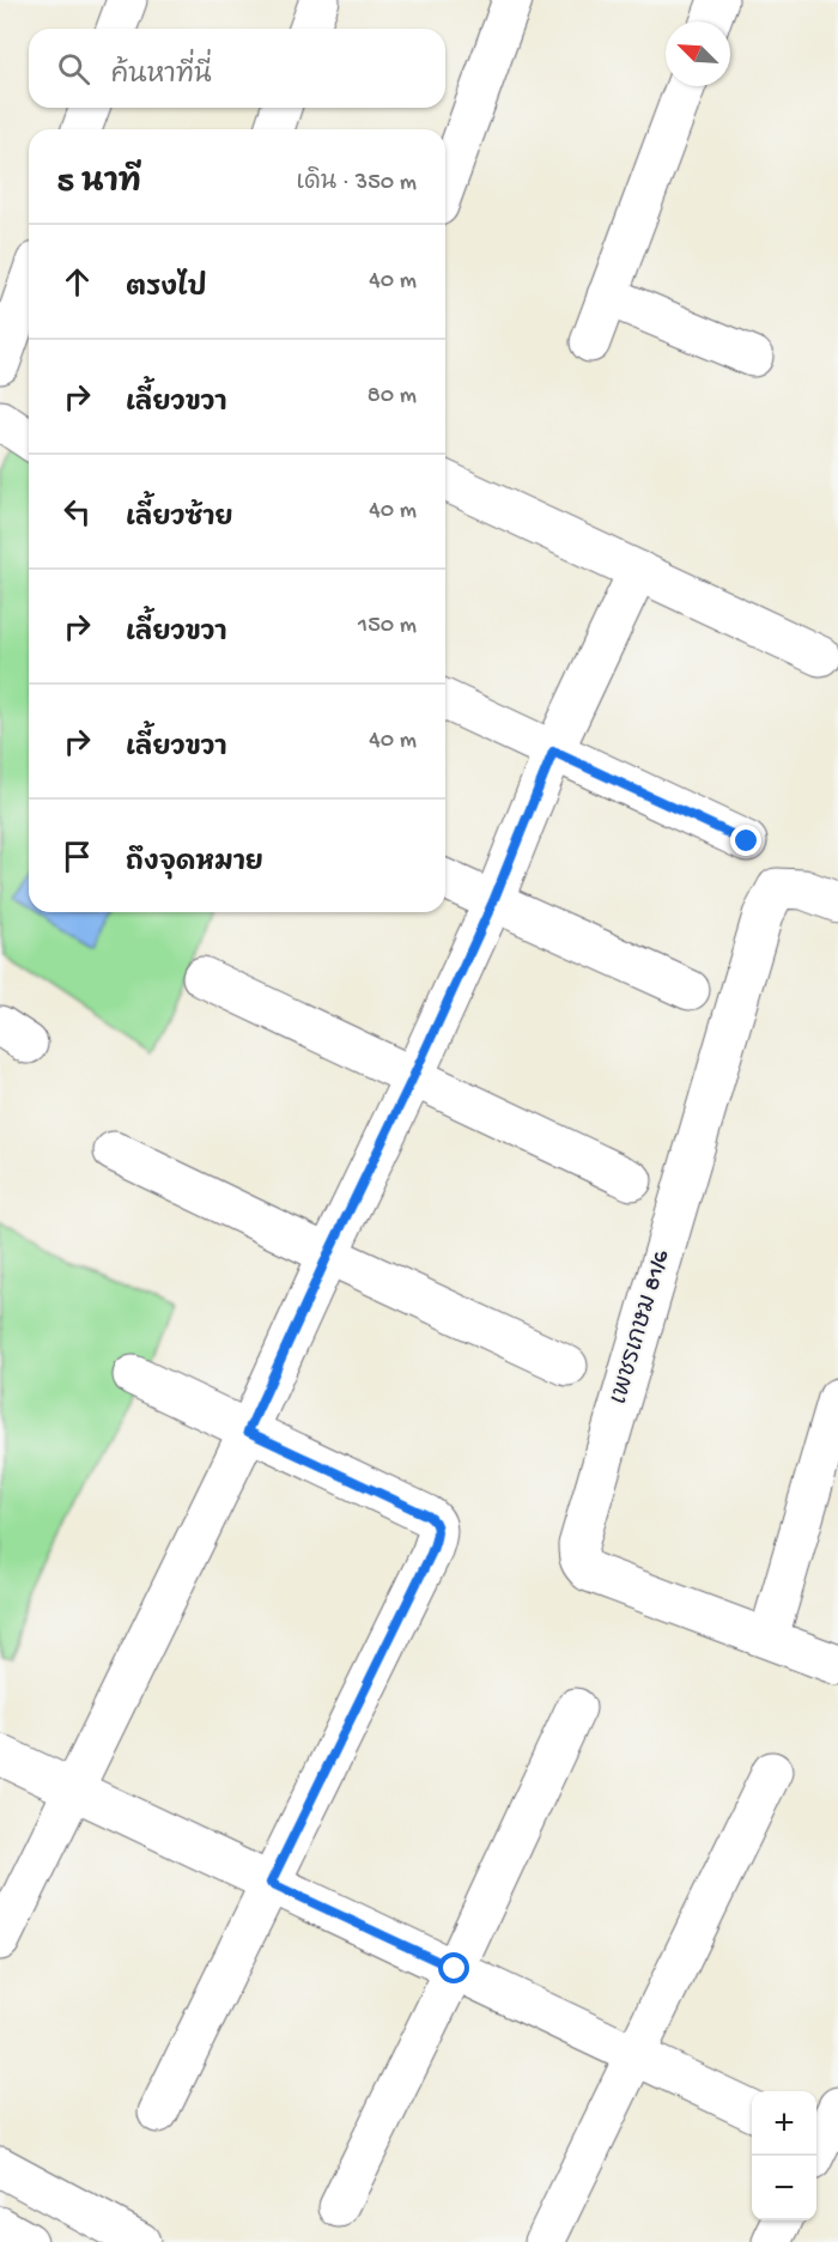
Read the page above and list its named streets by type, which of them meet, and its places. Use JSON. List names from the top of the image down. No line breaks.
{"streets":{"street":["เพชรเกษม 81/6"]},"north":"top left","page":{"search":"ค้นหาที่นี่","heading":["5 นาที","เดิน · 350 m"],"list":[["ตรงไป","40 m"],["เลี้ยวขวา","80 m"],["เลี้ยวซ้าย","40 m"],["เลี้ยวขวา","150 m"],["เลี้ยวขวา","40 m"],"ถึงจุดหมาย"],"map_buttons":["+","−"]}}
